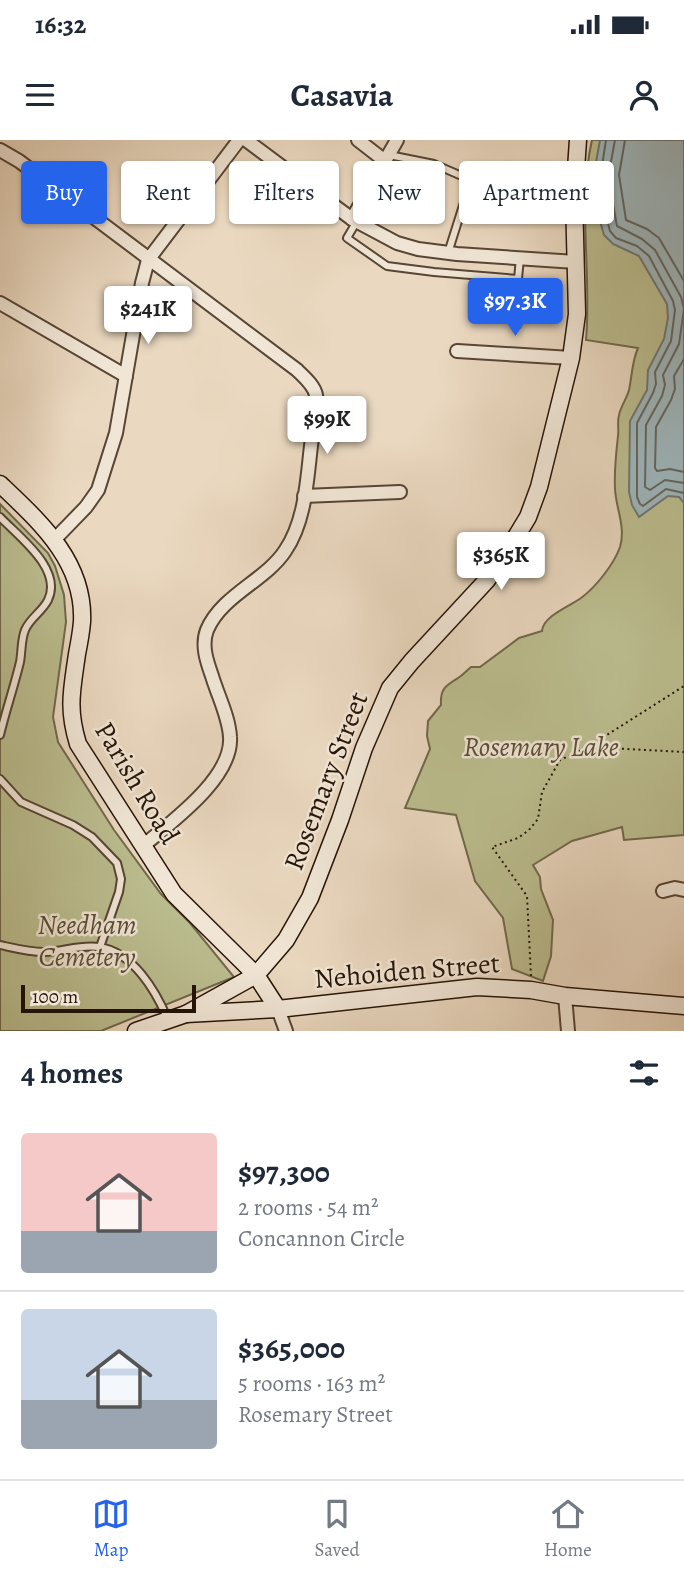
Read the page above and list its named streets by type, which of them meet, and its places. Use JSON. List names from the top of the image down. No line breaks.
{"streets":{"street":["Rosemary Street","Parish Road","Nehoiden Street"]},"crossings":[["Rosemary Street","Parish Road"],["Rosemary Street","Nehoiden Street"],["Parish Road","Nehoiden Street"]],"parks":["Rosemary Lake","Needham Cemetery"],"scale_bar":"100 m","page":{"status":"16:32","header":"Casavia","chip":["Buy","Rent","Filters","New","Apartment"],"price":["$97.3K","$241K","$99K","$365K"],"scale":"100 m","heading":"4 homes","list":[{"name":"$97,300","note":"2 rooms · 54 m² · Concannon Circle"},{"name":"$365,000","note":"5 rooms · 163 m² · Rosemary Street"}],"tabs":["Map","Saved","Home"]}}
